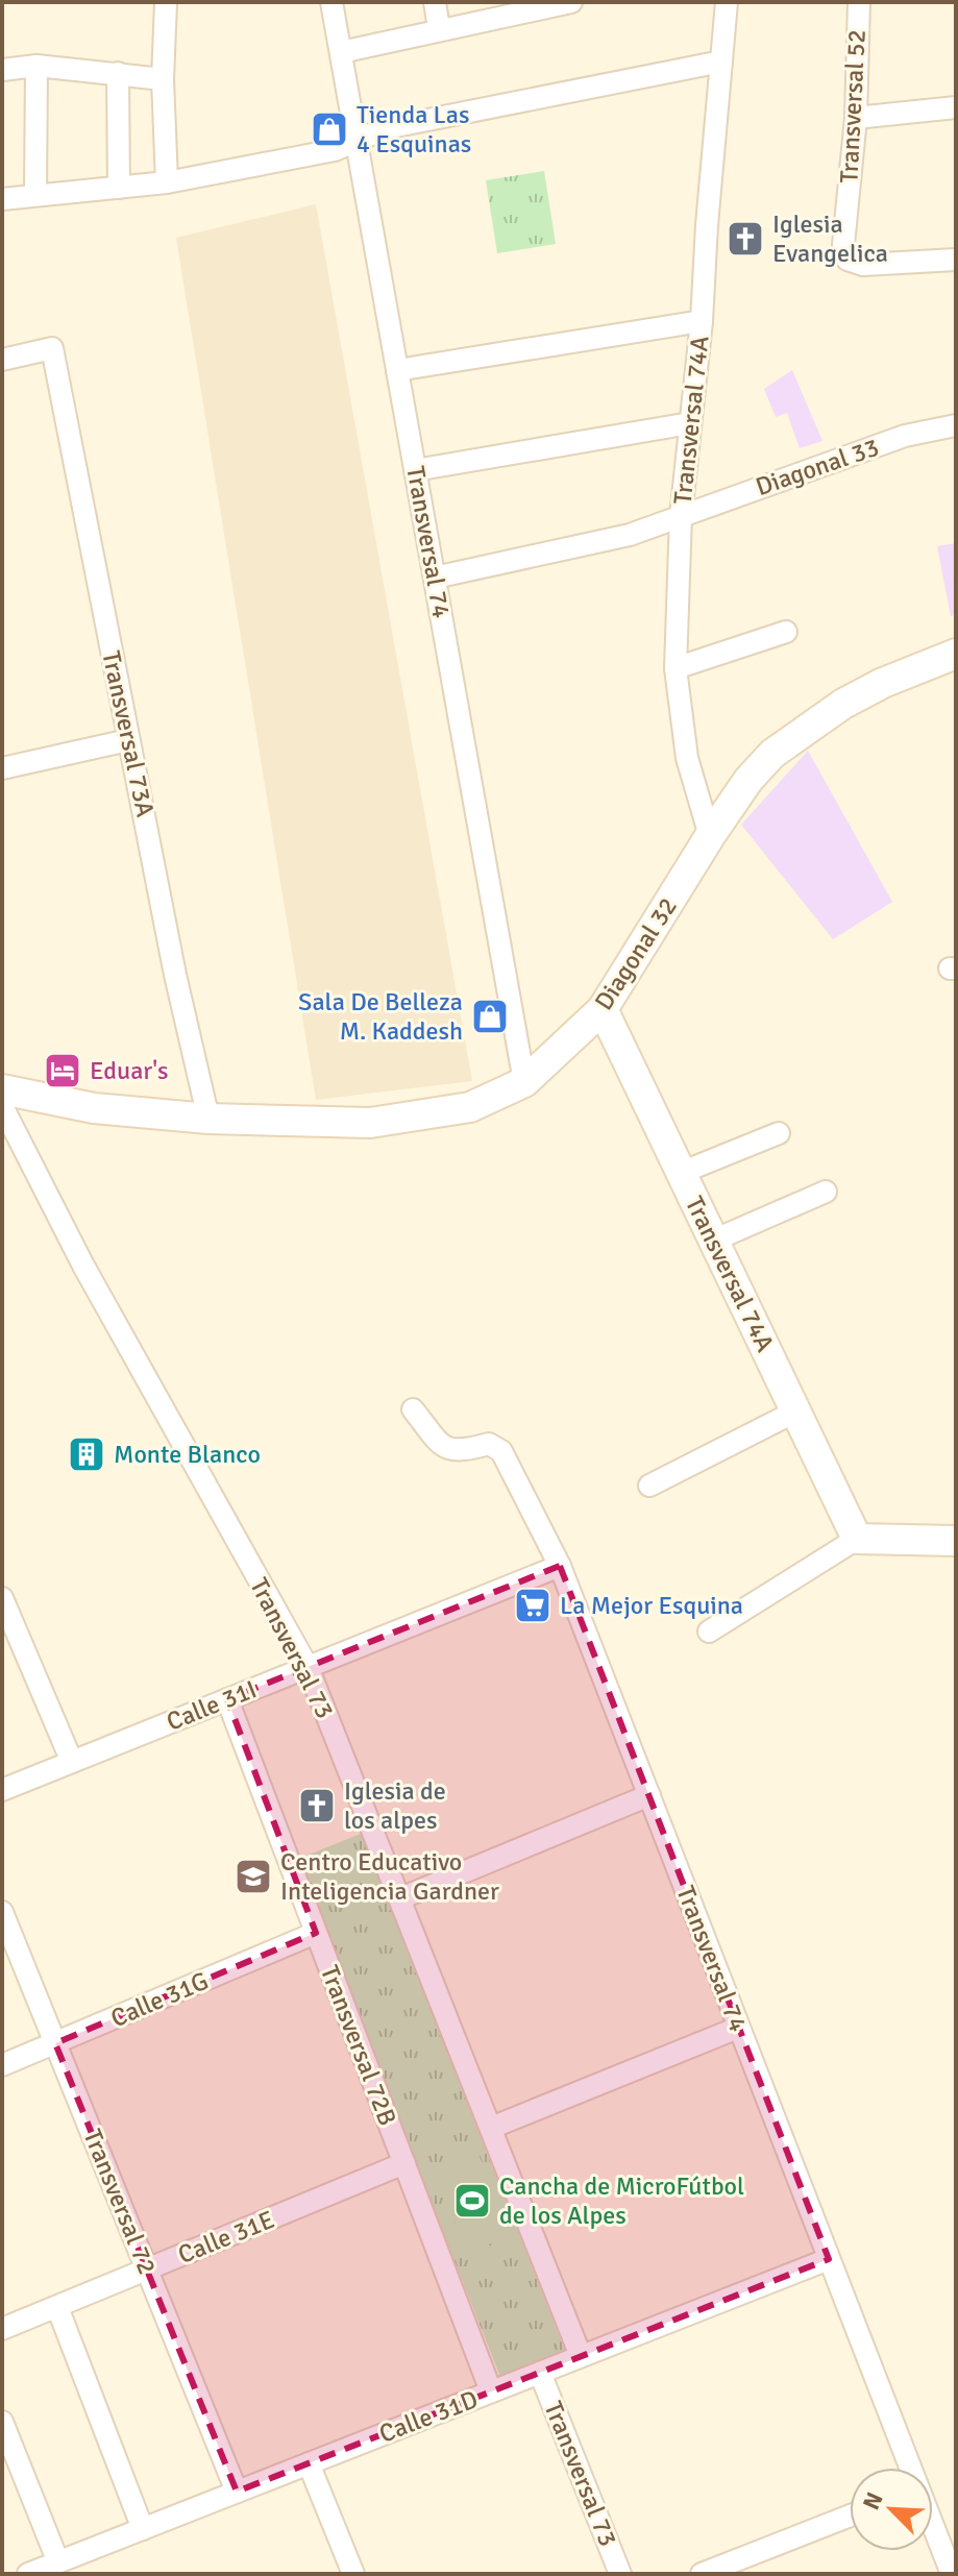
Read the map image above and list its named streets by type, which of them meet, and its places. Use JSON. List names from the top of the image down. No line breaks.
{"streets":{"street":["Transversal 52","Transversal 74A","Diagonal 33","Transversal 74","Transversal 73A","Diagonal 32","Transversal 73","Calle 31I","Calle 31G","Transversal 72B","Transversal 72","Calle 31E","Calle 31D"]},"crossings":[["Transversal 74A","Diagonal 33"],["Transversal 74A","Diagonal 32"],["Diagonal 33","Transversal 74"],["Transversal 74","Diagonal 32"],["Transversal 74","Calle 31I"],["Transversal 74","Calle 31D"],["Transversal 73A","Diagonal 32"],["Transversal 73","Calle 31I"],["Transversal 73","Calle 31D"],["Calle 31I","Transversal 72B"],["Calle 31G","Transversal 72B"],["Calle 31G","Transversal 72"],["Transversal 72B","Calle 31E"],["Transversal 72B","Calle 31D"],["Transversal 72","Calle 31E"],["Transversal 72","Calle 31D"]],"places":{"shop":["Tienda Las 4 Esquinas","Sala De Belleza M. Kaddesh"],"church":["Iglesia Evangelica","Iglesia de los alpes"],"hotel":["Eduar's"],"building":["Monte Blanco"],"supermarket":["La Mejor Esquina"],"school or university":["Centro Educativo Inteligencia Gardner"],"sports":["Cancha de MicroFútbol de los Alpes"]},"north":"top left"}
